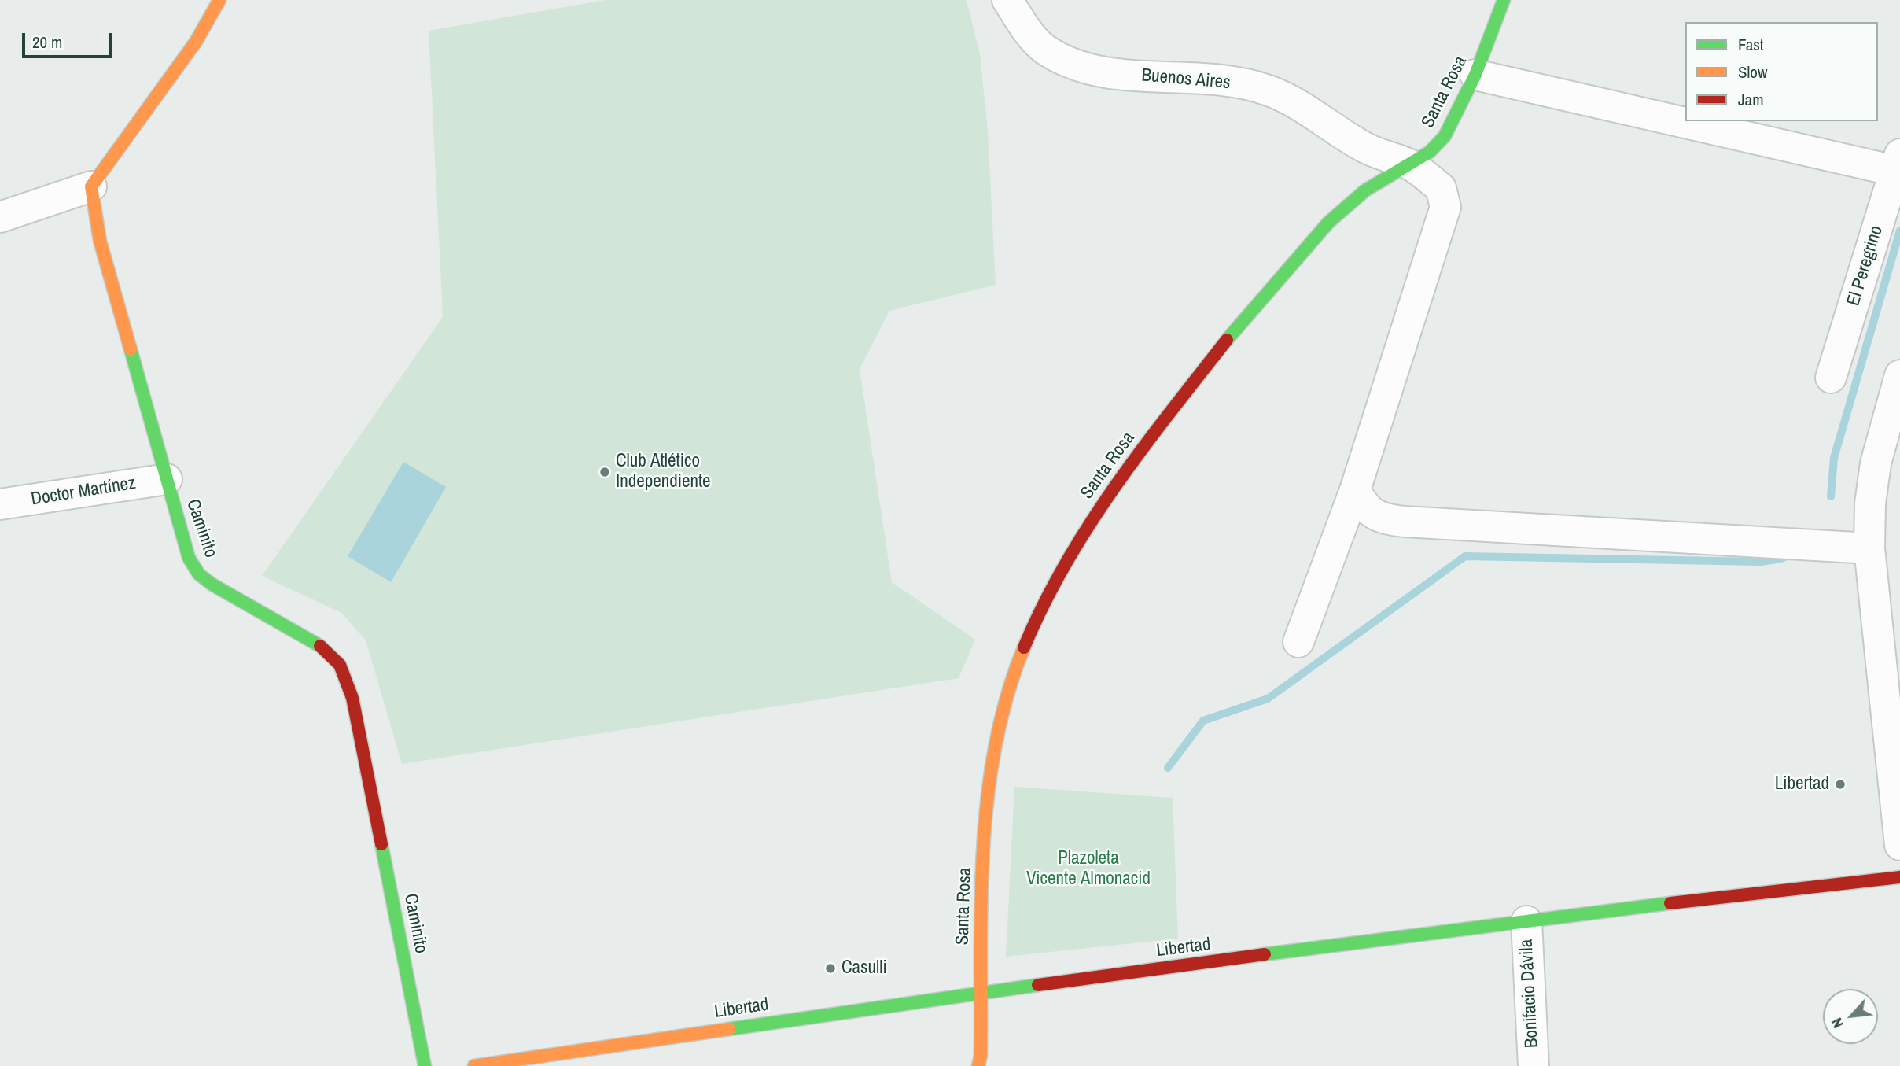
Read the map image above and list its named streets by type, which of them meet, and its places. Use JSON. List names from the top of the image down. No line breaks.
{"streets":{"street":["Buenos Aires","Santa Rosa","El Peregrino","Doctor Martínez","Caminito","Libertad","Bonifacio Dávila"]},"crossings":[["Buenos Aires","Santa Rosa"],["Santa Rosa","Libertad"],["Doctor Martínez","Caminito"],["Libertad","Bonifacio Dávila"]],"parks":["Plazoleta Vicente Almonacid"],"places":["Club Atlético Independiente","Libertad","Casulli"],"legend":["Fast","Slow","Jam"],"scale_bar":"20 m","north":"bottom left"}
